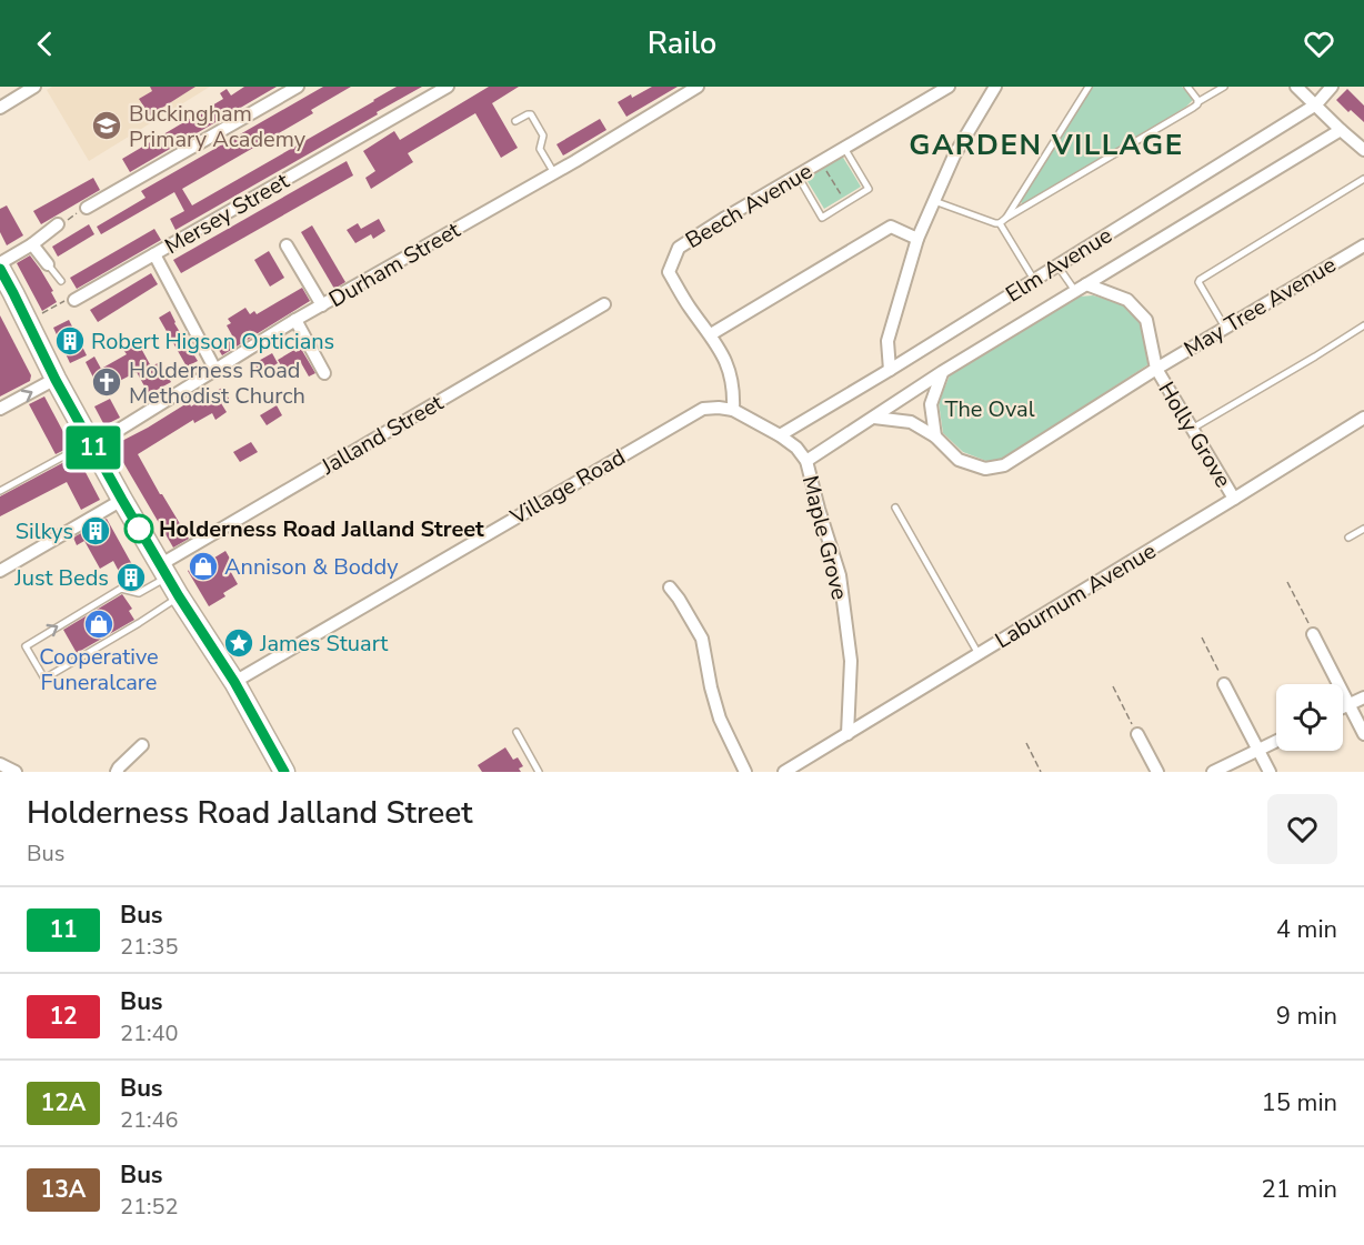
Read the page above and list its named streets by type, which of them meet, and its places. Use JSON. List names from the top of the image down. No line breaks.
{"streets":{"street":["Beech Avenue","Mersey Street","Durham Street","Elm Avenue","May Tree Avenue","Jalland Street","Holly Grove","Village Road","Maple Grove","Laburnum Avenue"]},"crossings":[["Beech Avenue","Village Road"],["Elm Avenue","Maple Grove"],["May Tree Avenue","Holly Grove"],["Holly Grove","Laburnum Avenue"],["Maple Grove","Laburnum Avenue"]],"districts":["GARDEN VILLAGE"],"parks":["The Oval"],"places":{"school or university":["Buckingham Primary Academy"],"building":["Robert Higson Opticians","Silkys","Just Beds"],"church":["Holderness Road Methodist Church"],"other":["Holderness Road Jalland Street"],"shop":["Annison & Boddy","Cooperative Funeralcare"],"place":["James Stuart"]},"lines":["bus line 11"],"page":{"header":"Railo","on_map":"11","heading":["Holderness Road Jalland Street","Bus"],"list":[{"mark":"11","name":"Bus","note":"21:35","value":"4 min"},{"mark":"12","name":"Bus","note":"21:40","value":"9 min"},{"mark":"12A","name":"Bus","note":"21:46","value":"15 min"},{"mark":"13A","name":"Bus","note":"21:52","value":"21 min"}]}}
